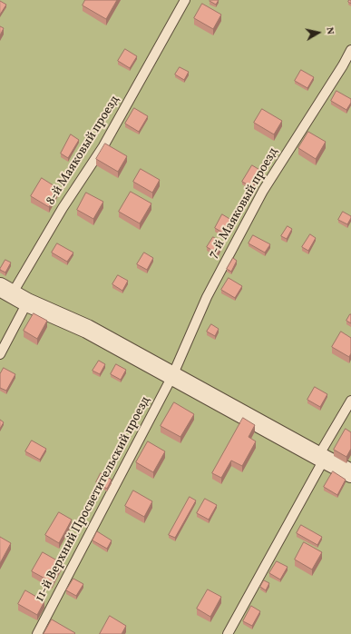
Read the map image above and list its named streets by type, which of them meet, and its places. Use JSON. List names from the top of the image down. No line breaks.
{"streets":{"lane":["8-й Маяковый проезд","7-й Маяковый проезд","11-й Верхний Просветительский проезд"]},"crossings":[["7-й Маяковый проезд","11-й Верхний Просветительский проезд"]],"north":"right"}
